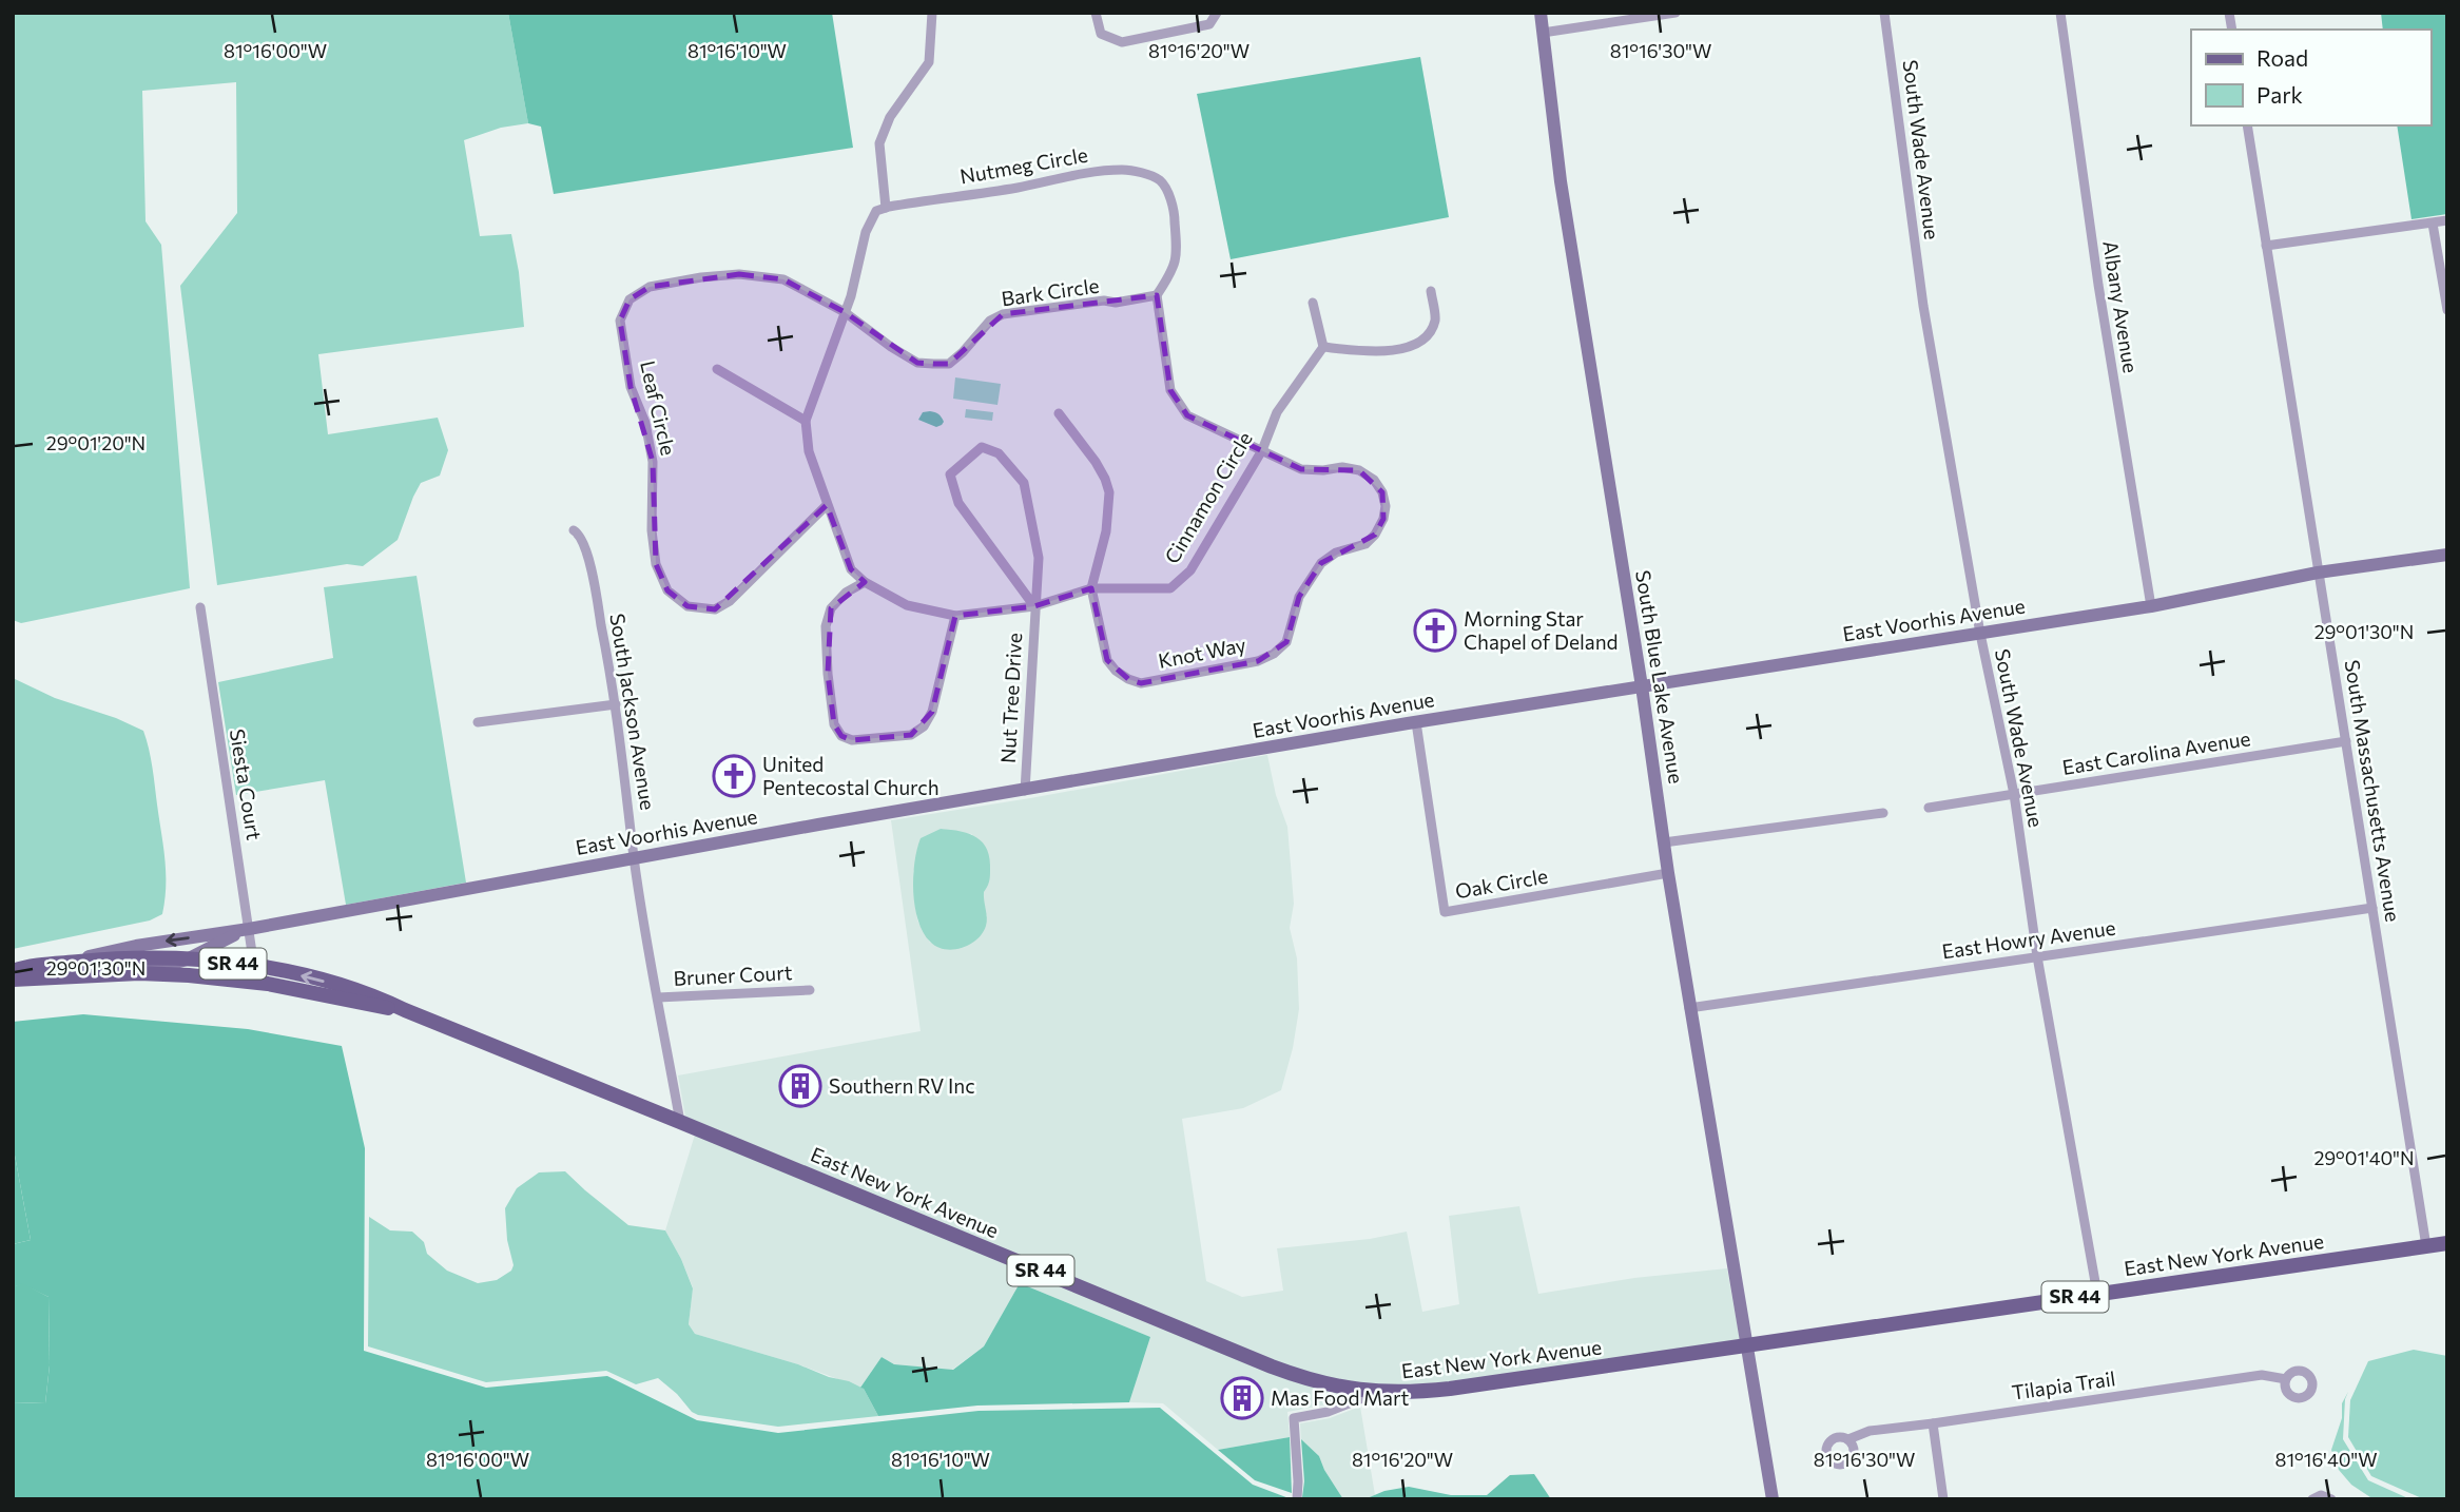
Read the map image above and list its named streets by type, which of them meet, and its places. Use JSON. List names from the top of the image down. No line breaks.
{"streets":{"main road":["SR 44","East New York Avenue"],"street":["South Wade Avenue","Nutmeg Circle","Bark Circle","Albany Avenue","Leaf Circle","Cinnamon Circle","East Voorhis Avenue","Knot Way","South Blue Lake Avenue","Nut Tree Drive","South Jackson Avenue","East Carolina Avenue","Siesta Court","South Massachusetts Avenue","Oak Circle","East Howry Avenue","Bruner Court","Tilapia Trail"]},"crossings":[["South Wade Avenue","East Voorhis Avenue"],["South Wade Avenue","East Carolina Avenue"],["South Wade Avenue","East Howry Avenue"],["South Wade Avenue","East New York Avenue"],["Nutmeg Circle","Bark Circle"],["Bark Circle","Leaf Circle"],["Albany Avenue","East Voorhis Avenue"],["Leaf Circle","Cinnamon Circle"],["Cinnamon Circle","Knot Way"],["Cinnamon Circle","Nut Tree Drive"],["East Voorhis Avenue","South Blue Lake Avenue"],["East Voorhis Avenue","Nut Tree Drive"],["East Voorhis Avenue","South Jackson Avenue"],["East Voorhis Avenue","Siesta Court"],["East Voorhis Avenue","South Massachusetts Avenue"],["East Voorhis Avenue","Oak Circle"],["East Voorhis Avenue","East New York Avenue"],["South Blue Lake Avenue","Oak Circle"],["South Blue Lake Avenue","East Howry Avenue"],["South Blue Lake Avenue","East New York Avenue"],["South Jackson Avenue","Bruner Court"],["South Jackson Avenue","East New York Avenue"],["East Carolina Avenue","South Massachusetts Avenue"],["Siesta Court","East New York Avenue"],["South Massachusetts Avenue","East Howry Avenue"],["South Massachusetts Avenue","East New York Avenue"]],"places":{"church":["Morning Star Chapel of Deland","United Pentecostal Church"],"building":["Southern RV Inc","Mas Food Mart"]},"legend":["Road","Park"],"coordinates":["81°16'00\"W","81°16'10\"W","81°16'20\"W","81°16'30\"W","29°01'20\"N","29°01'30\"N","29°01'40\"N","81°16'40\"W"]}
